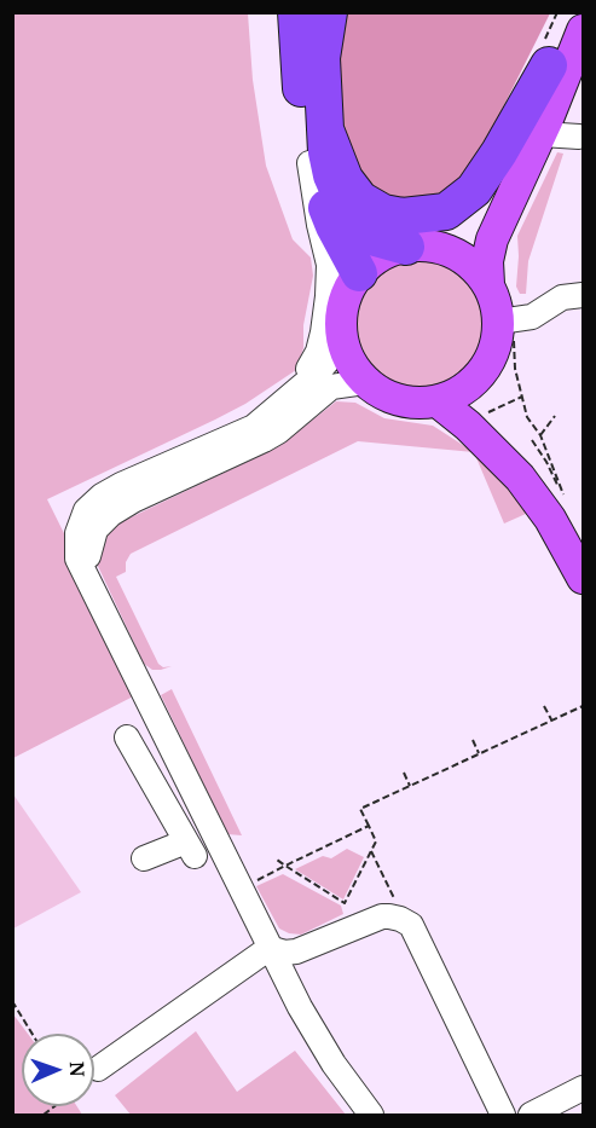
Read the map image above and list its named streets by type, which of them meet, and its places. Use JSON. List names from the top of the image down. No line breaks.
{"north":"right"}
